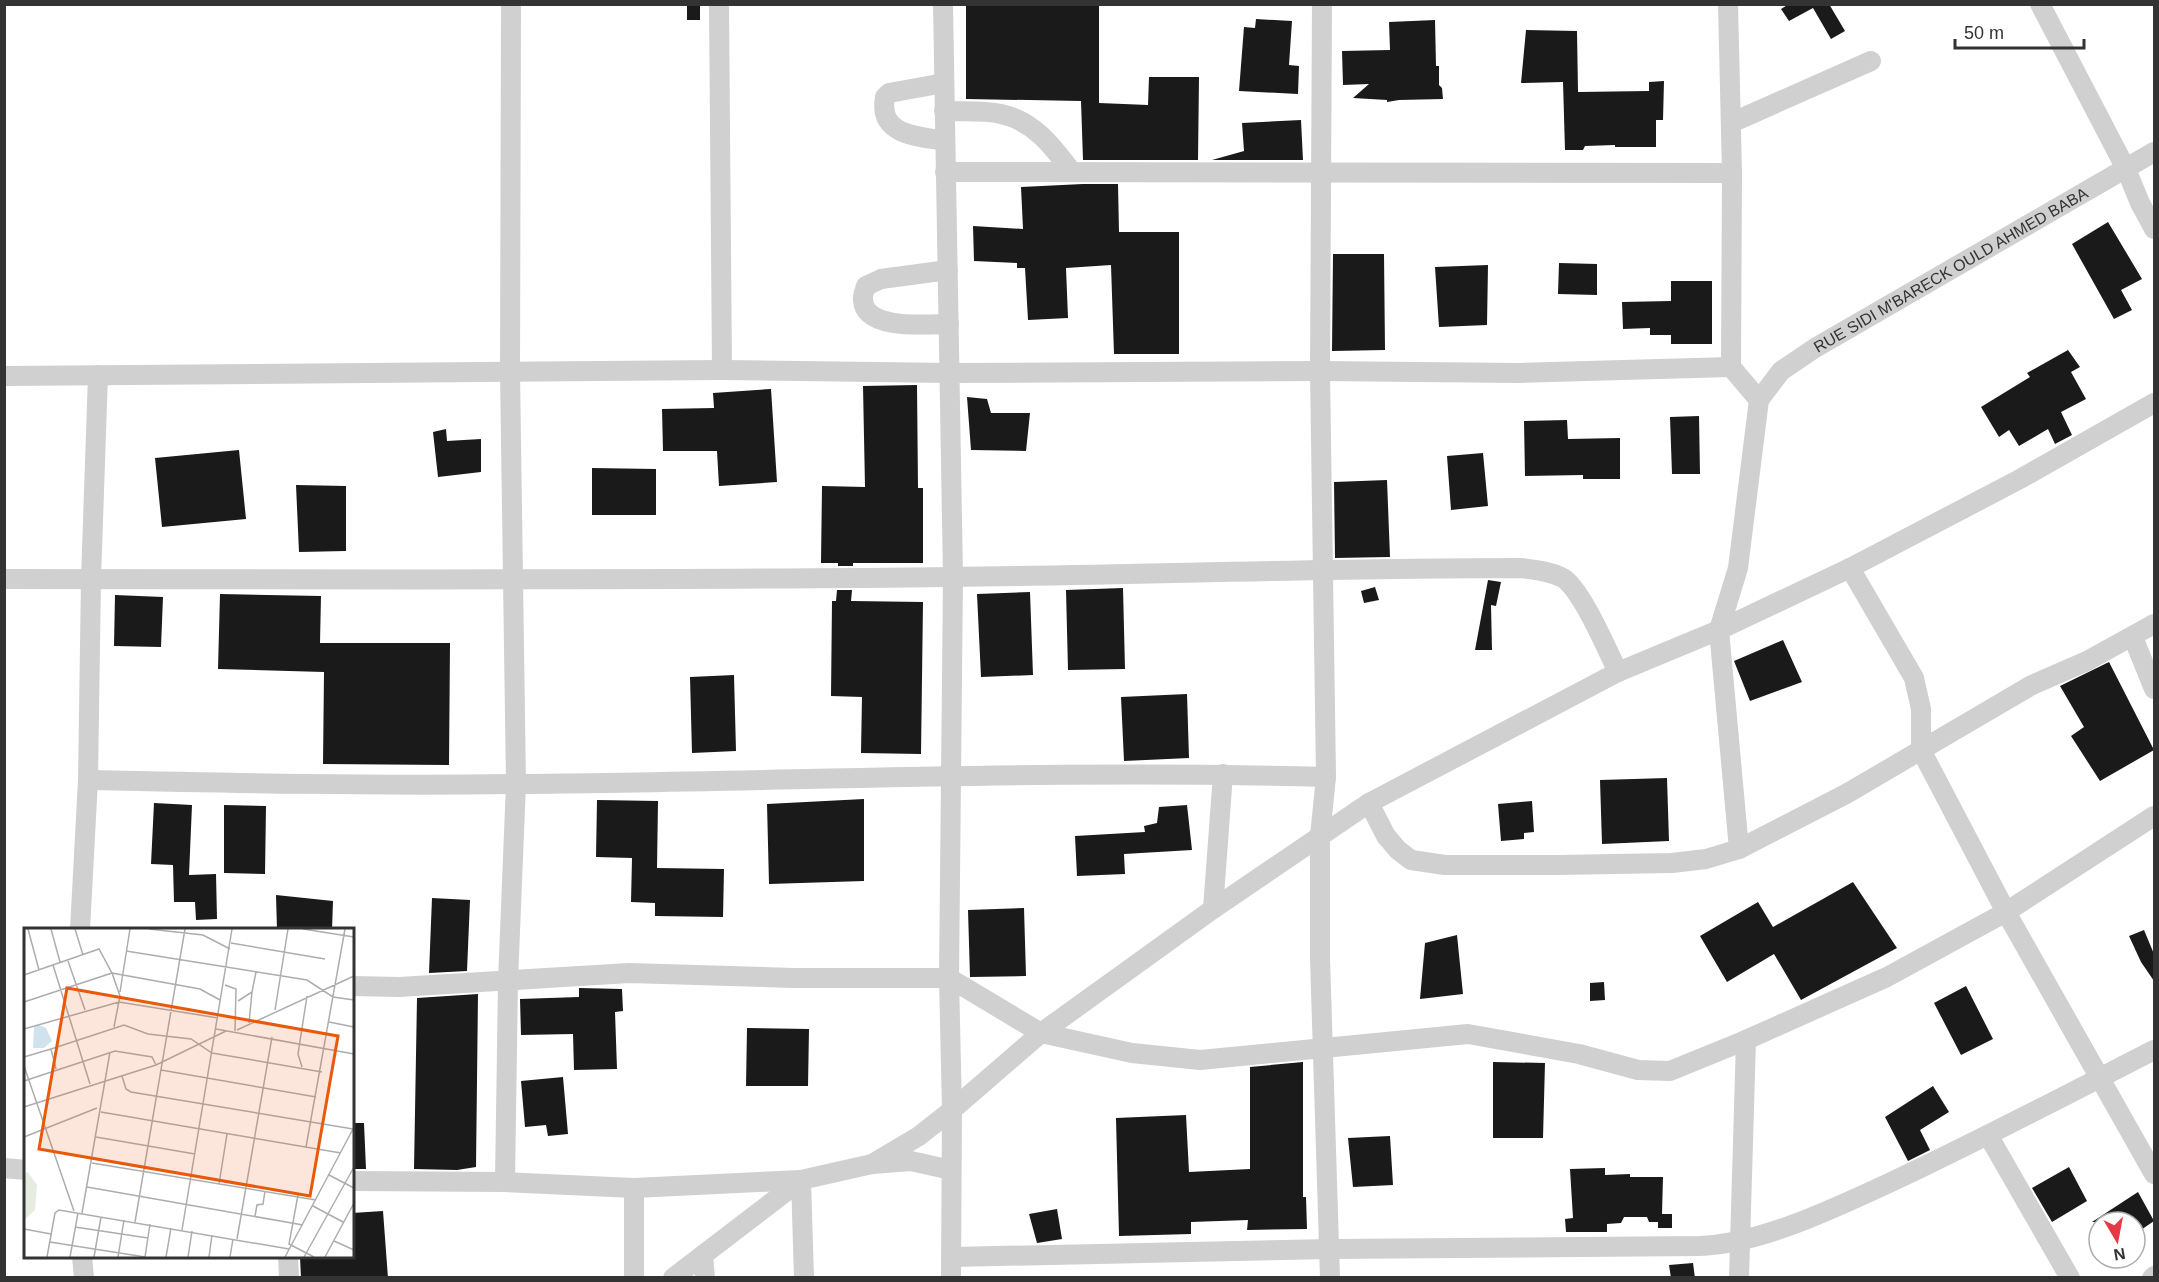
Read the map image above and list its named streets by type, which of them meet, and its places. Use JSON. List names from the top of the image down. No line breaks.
{"streets":{"street":["RUE SIDI M'BARECK OULD AHMED BABA"]},"scale_bar":"50 m","north":"bottom"}
